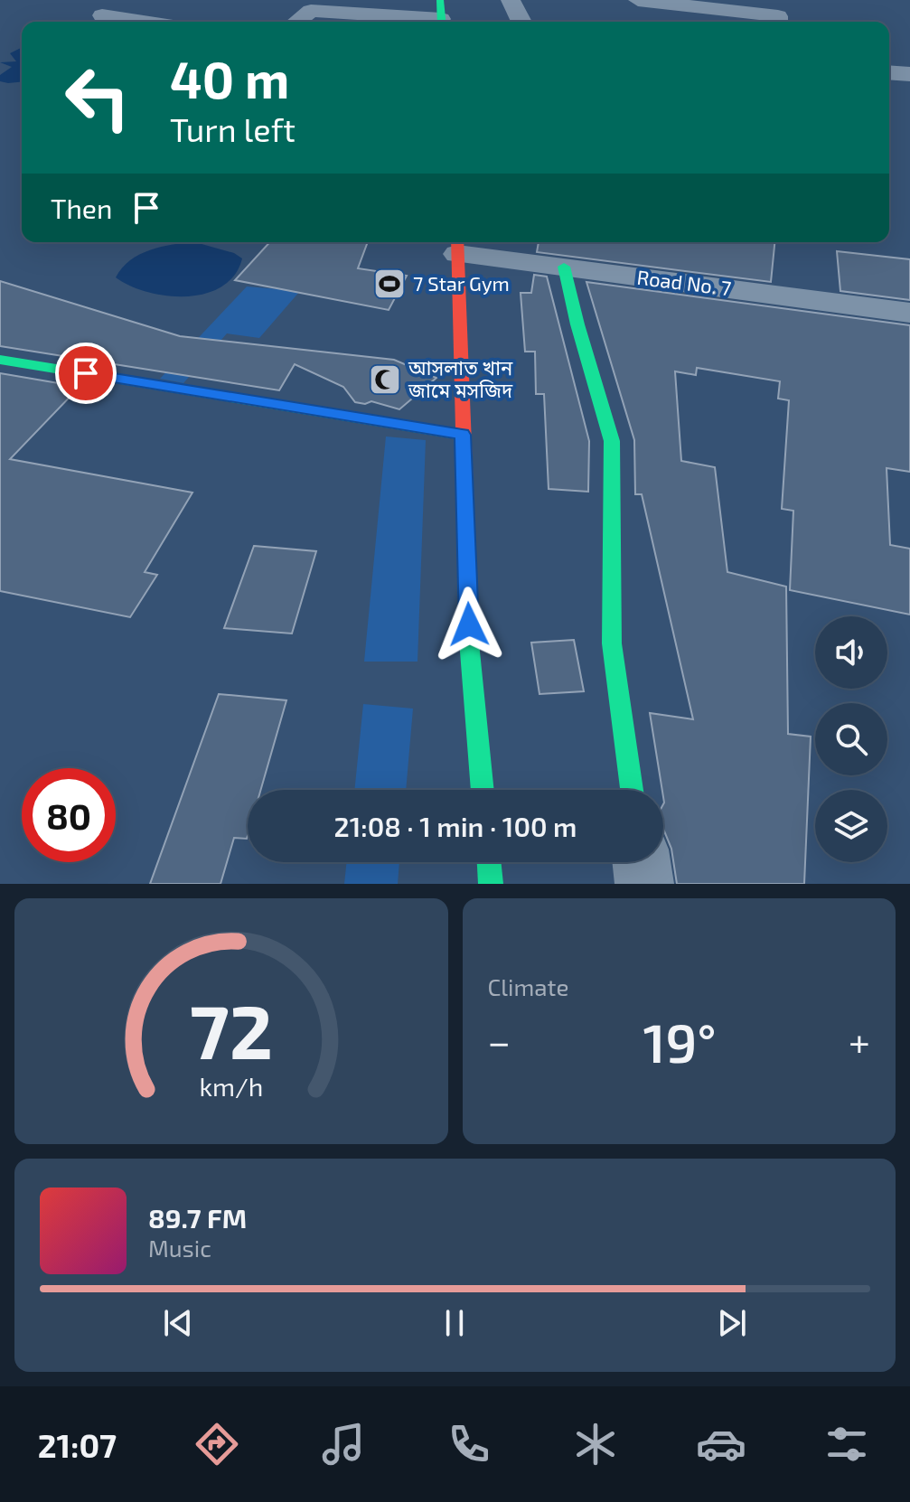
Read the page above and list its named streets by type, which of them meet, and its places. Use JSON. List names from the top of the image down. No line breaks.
{"streets":{"street":["Road No. 7"]},"places":{"sports":["7 Star Gym"],"mosque":["আসলাত খান জামে মসজিদ"]},"page":{"turn":["40 m","Turn left"],"then":"Then","limit":"80","trip":"21:08 · 1 min · 100 m","tile":"Climate","heat":["−","19°","+"],"song":["89.7 FM","Music"],"tabs":"21:07","gauge":["72","km/h"]}}
